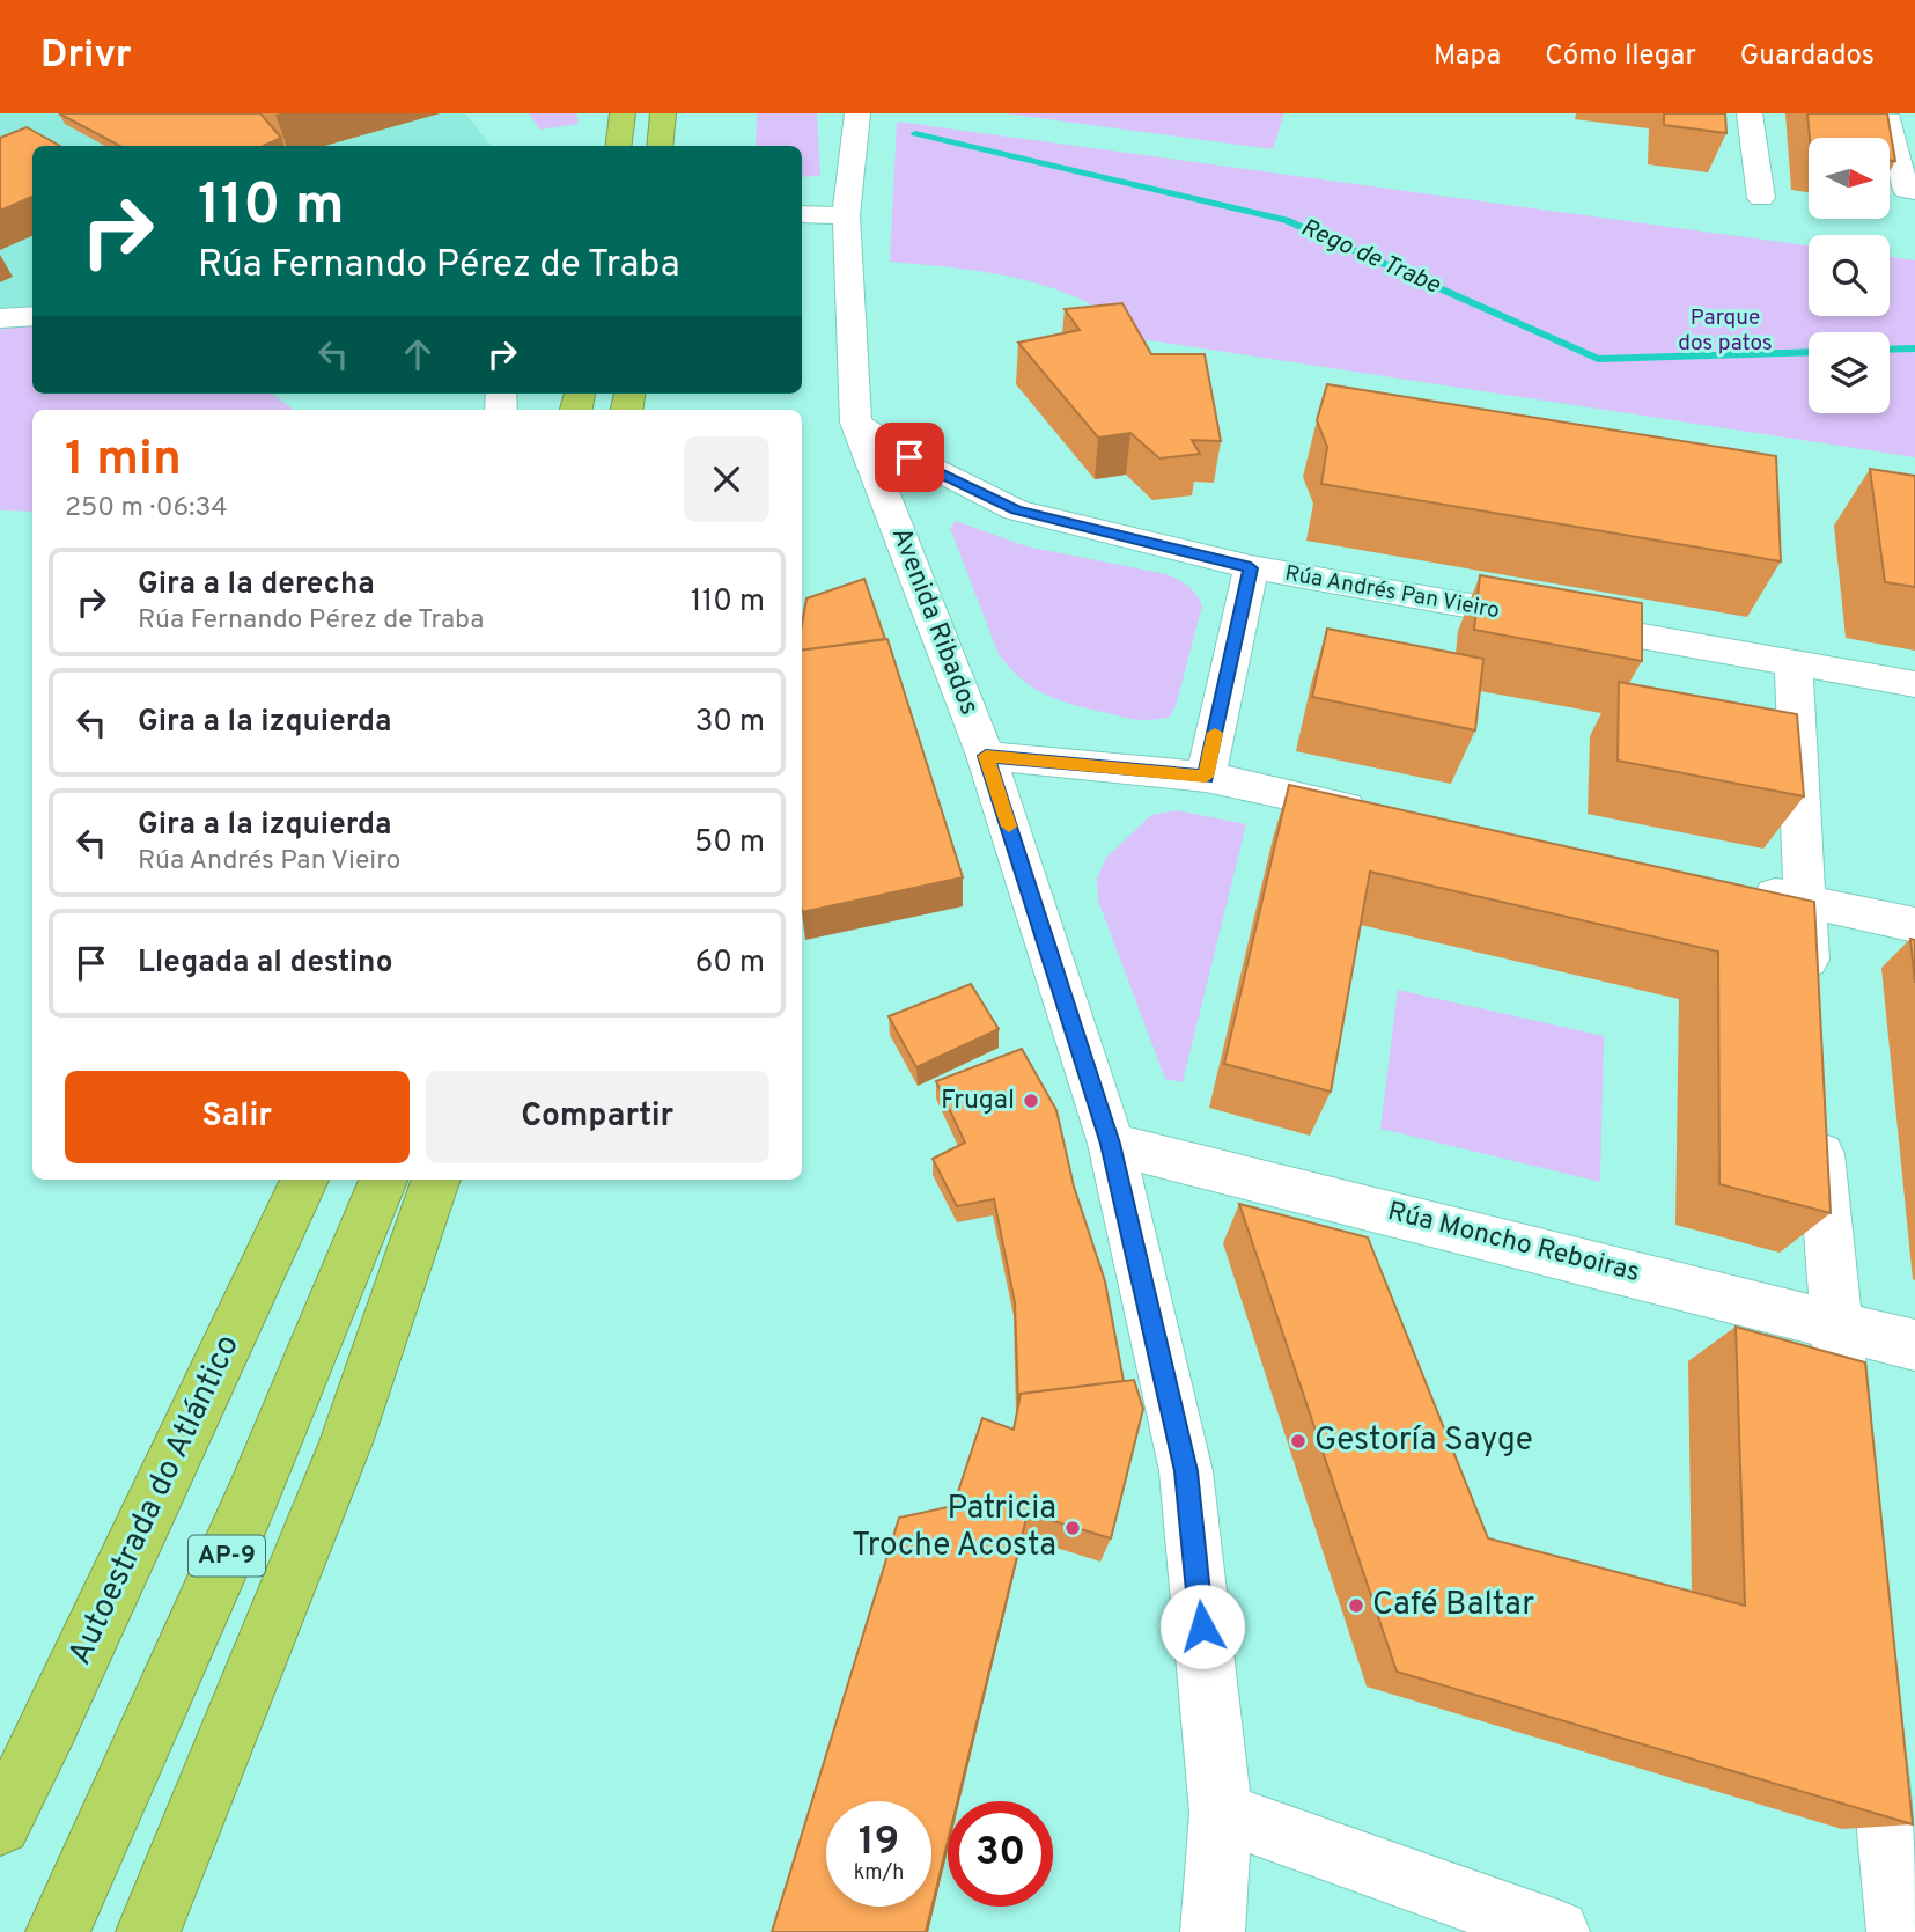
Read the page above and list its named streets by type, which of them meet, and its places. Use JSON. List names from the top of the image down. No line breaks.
{"streets":{"highway":["Autoestrada do Atlántico","AP-9"],"street":["Rúa Andrés Pan Vieiro","Avenida Ribados","Rúa Moncho Reboiras"]},"crossings":[["Rúa Andrés Pan Vieiro","Avenida Ribados"],["Avenida Ribados","Rúa Moncho Reboiras"]],"water":["Rego de Trabe"],"parks":["Parque dos patos"],"places":["Frugal","Gestoría Sayge","Patricia Troche Acosta","Café Baltar"],"north":"right","page":{"header":"Drivr","nav":["Mapa","Cómo llegar","Guardados"],"turn":["110 m","Rúa Fernando Pérez de Traba"],"heading":["1 min","250 m · 06:34"],"list":[{"name":"Gira a la derecha","note":"Rúa Fernando Pérez de Traba","value":"110 m"},{"name":"Gira a la izquierda","value":"30 m"},{"name":"Gira a la izquierda","note":"Rúa Andrés Pan Vieiro","value":"50 m"},{"name":"Llegada al destino","value":"60 m"}],"buttons":["Salir","Compartir"],"speed":"19 km/h","limit":"30"}}
